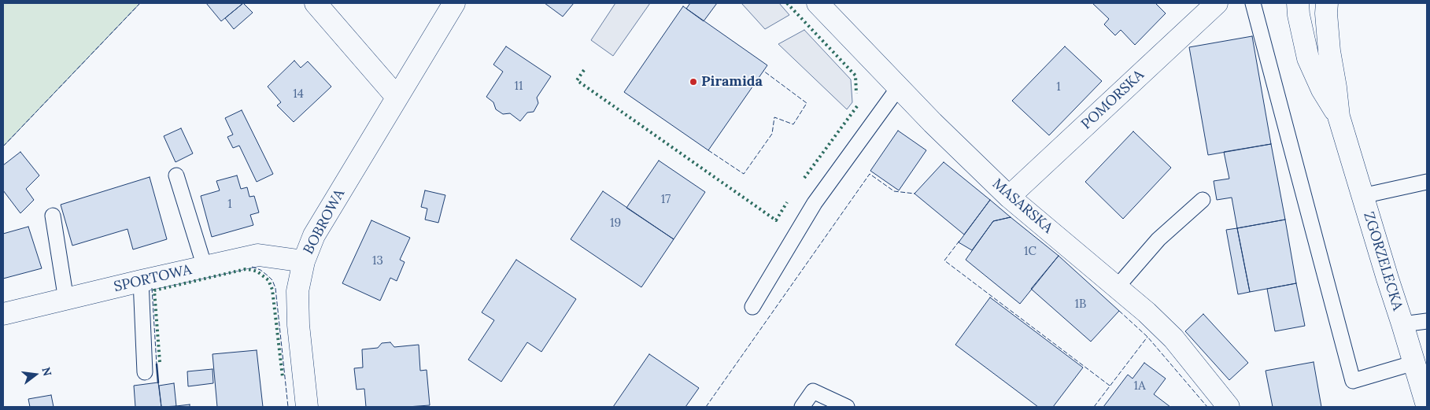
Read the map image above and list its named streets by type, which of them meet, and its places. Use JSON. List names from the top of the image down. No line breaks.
{"streets":{"street":["POMORSKA","MASARSKA","BOBROWA","ZGORZELECKA","SPORTOWA"]},"crossings":[["POMORSKA","MASARSKA"],["BOBROWA","SPORTOWA"]],"places":["Piramida"],"house_numbers":["11","1","14","17","1","19","1C","13","1B","1A"],"north":"right"}
